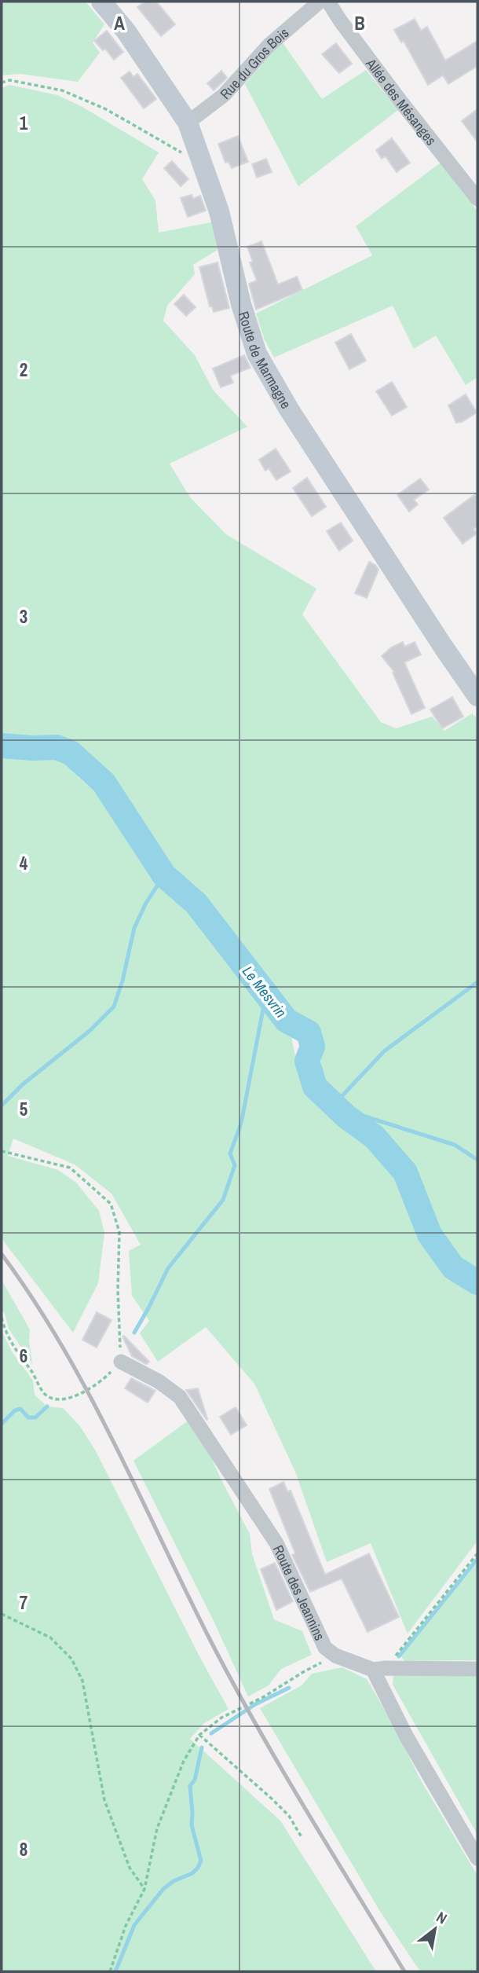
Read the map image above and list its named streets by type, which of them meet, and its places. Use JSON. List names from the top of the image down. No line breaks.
{"streets":{"main road":["Route de Marmagne"],"street":["Rue du Gros Bois","Allée des Mésanges","Route des Jeannins"]},"crossings":[["Rue du Gros Bois","Route de Marmagne"]],"water":["Le Mesvrin"],"north":"top right","grid":{"columns":["A","B"],"rows":["1","2","3","4","5","6","7","8"]}}
